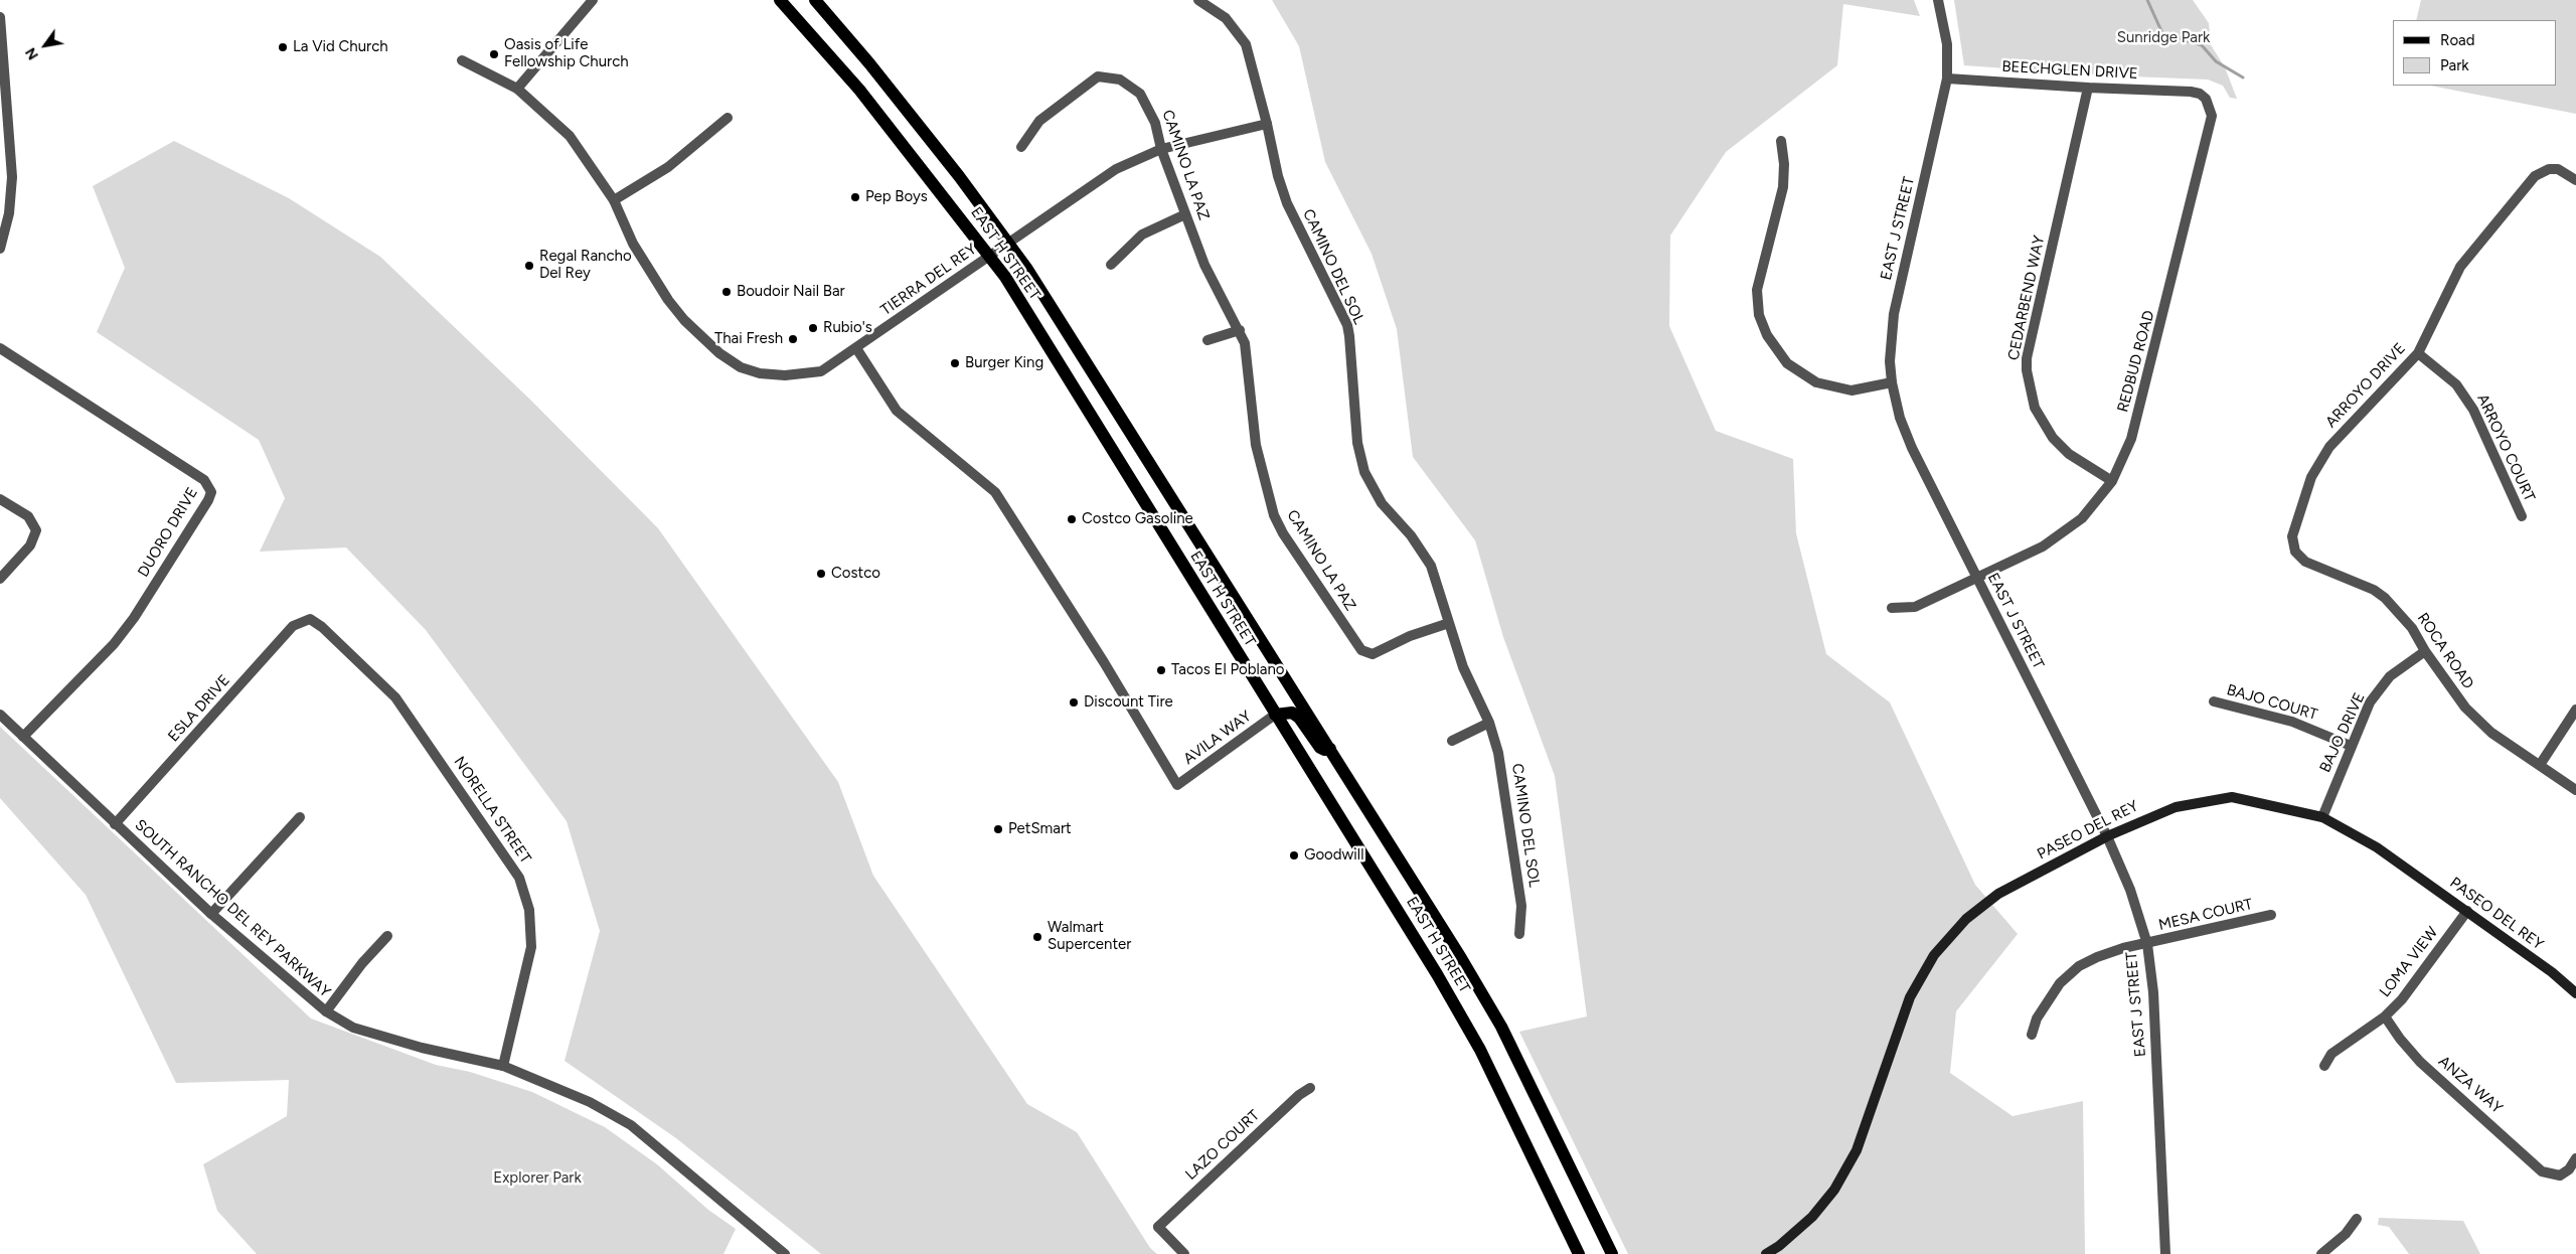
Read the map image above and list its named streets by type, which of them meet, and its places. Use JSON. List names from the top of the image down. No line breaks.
{"streets":{"main road":["EAST H STREET","PASEO DEL REY"],"street":["BEECHGLEN DRIVE","CAMINO LA PAZ","EAST J STREET","CAMINO DEL SOL","TIERRA DEL REY","CEDARBEND WAY","REDBUD ROAD","ARROYO DRIVE","ARROYO COURT","DUORO DRIVE","ROCA ROAD","BAJO COURT","ESLA DRIVE","BAJO DRIVE","AVILA WAY","NORELLA STREET","SOUTH RANCHO DEL REY PARKWAY","MESA COURT","LOMA VIEW","ANZA WAY","LAZO COURT"]},"crossings":[["BEECHGLEN DRIVE","EAST J STREET"],["BEECHGLEN DRIVE","CEDARBEND WAY"],["BEECHGLEN DRIVE","REDBUD ROAD"],["CAMINO LA PAZ","CAMINO DEL SOL"],["CAMINO LA PAZ","TIERRA DEL REY"],["EAST J STREET","REDBUD ROAD"],["EAST J STREET","PASEO DEL REY"],["EAST J STREET","MESA COURT"],["EAST H STREET","TIERRA DEL REY"],["EAST H STREET","AVILA WAY"],["CAMINO DEL SOL","TIERRA DEL REY"],["TIERRA DEL REY","AVILA WAY"],["CEDARBEND WAY","REDBUD ROAD"],["ARROYO DRIVE","ARROYO COURT"],["ARROYO DRIVE","ROCA ROAD"],["DUORO DRIVE","SOUTH RANCHO DEL REY PARKWAY"],["ROCA ROAD","BAJO DRIVE"],["BAJO COURT","BAJO DRIVE"],["ESLA DRIVE","NORELLA STREET"],["ESLA DRIVE","SOUTH RANCHO DEL REY PARKWAY"],["BAJO DRIVE","PASEO DEL REY"],["NORELLA STREET","SOUTH RANCHO DEL REY PARKWAY"],["PASEO DEL REY","LOMA VIEW"],["LOMA VIEW","ANZA WAY"]],"parks":["Sunridge Park","Explorer Park"],"places":["La Vid Church","Oasis of Life Fellowship Church","Pep Boys","Regal Rancho Del Rey","Boudoir Nail Bar","Rubio's","Thai Fresh","Burger King","Costco Gasoline","Costco","Tacos El Poblano","Discount Tire","PetSmart","Goodwill","Walmart Supercenter"],"legend":["Road","Park"],"north":"bottom left"}
